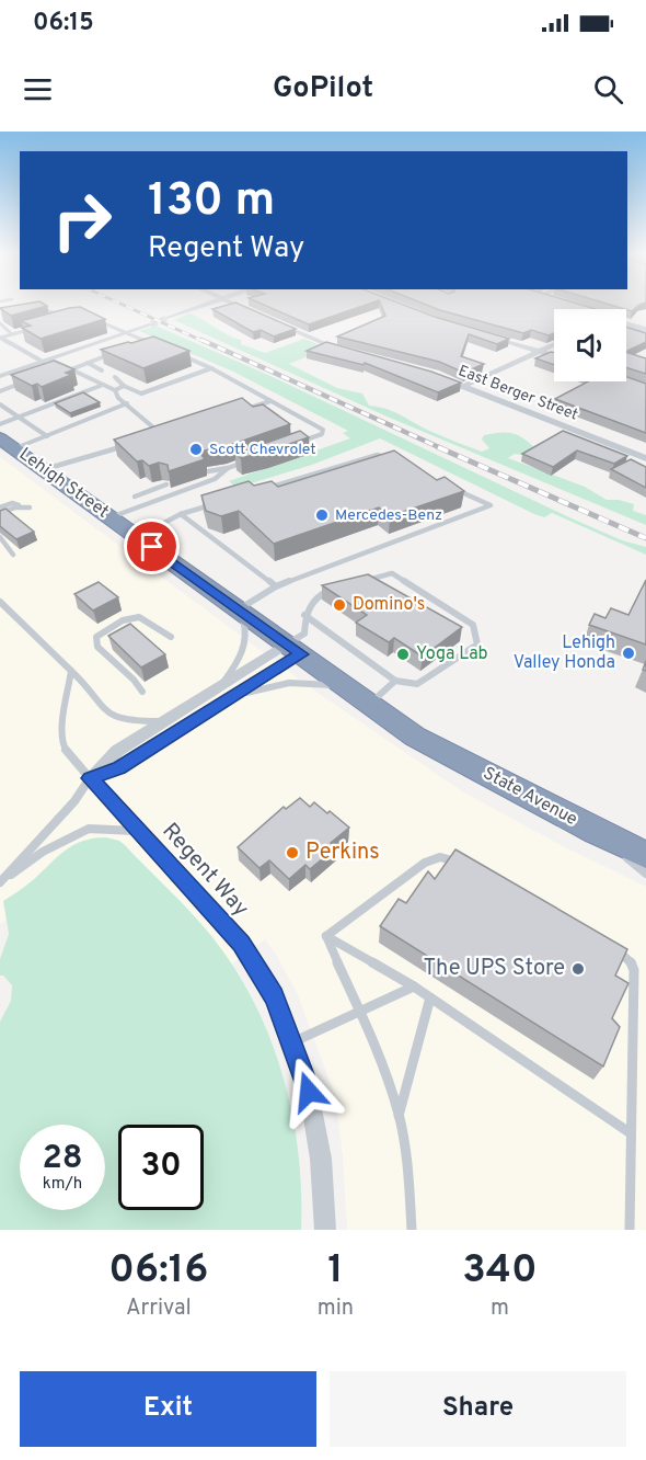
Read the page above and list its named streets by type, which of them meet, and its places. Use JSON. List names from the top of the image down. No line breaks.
{"streets":{"highway":["Lehigh Street","State Avenue"],"street":["East Berger Street","Regent Way"]},"crossings":[["Lehigh Street","State Avenue"]],"places":["Scott Chevrolet","Mercedes-Benz","Domino's","Lehigh Valley Honda","Yoga Lab","Perkins","The UPS Store"],"page":{"status":"06:15","header":"GoPilot","turn":["130 m","Regent Way"],"speed":"28 km/h","limit":"30","eta":["06:16","Arrival","1","min","340","m"],"buttons":["Exit","Share"]}}
